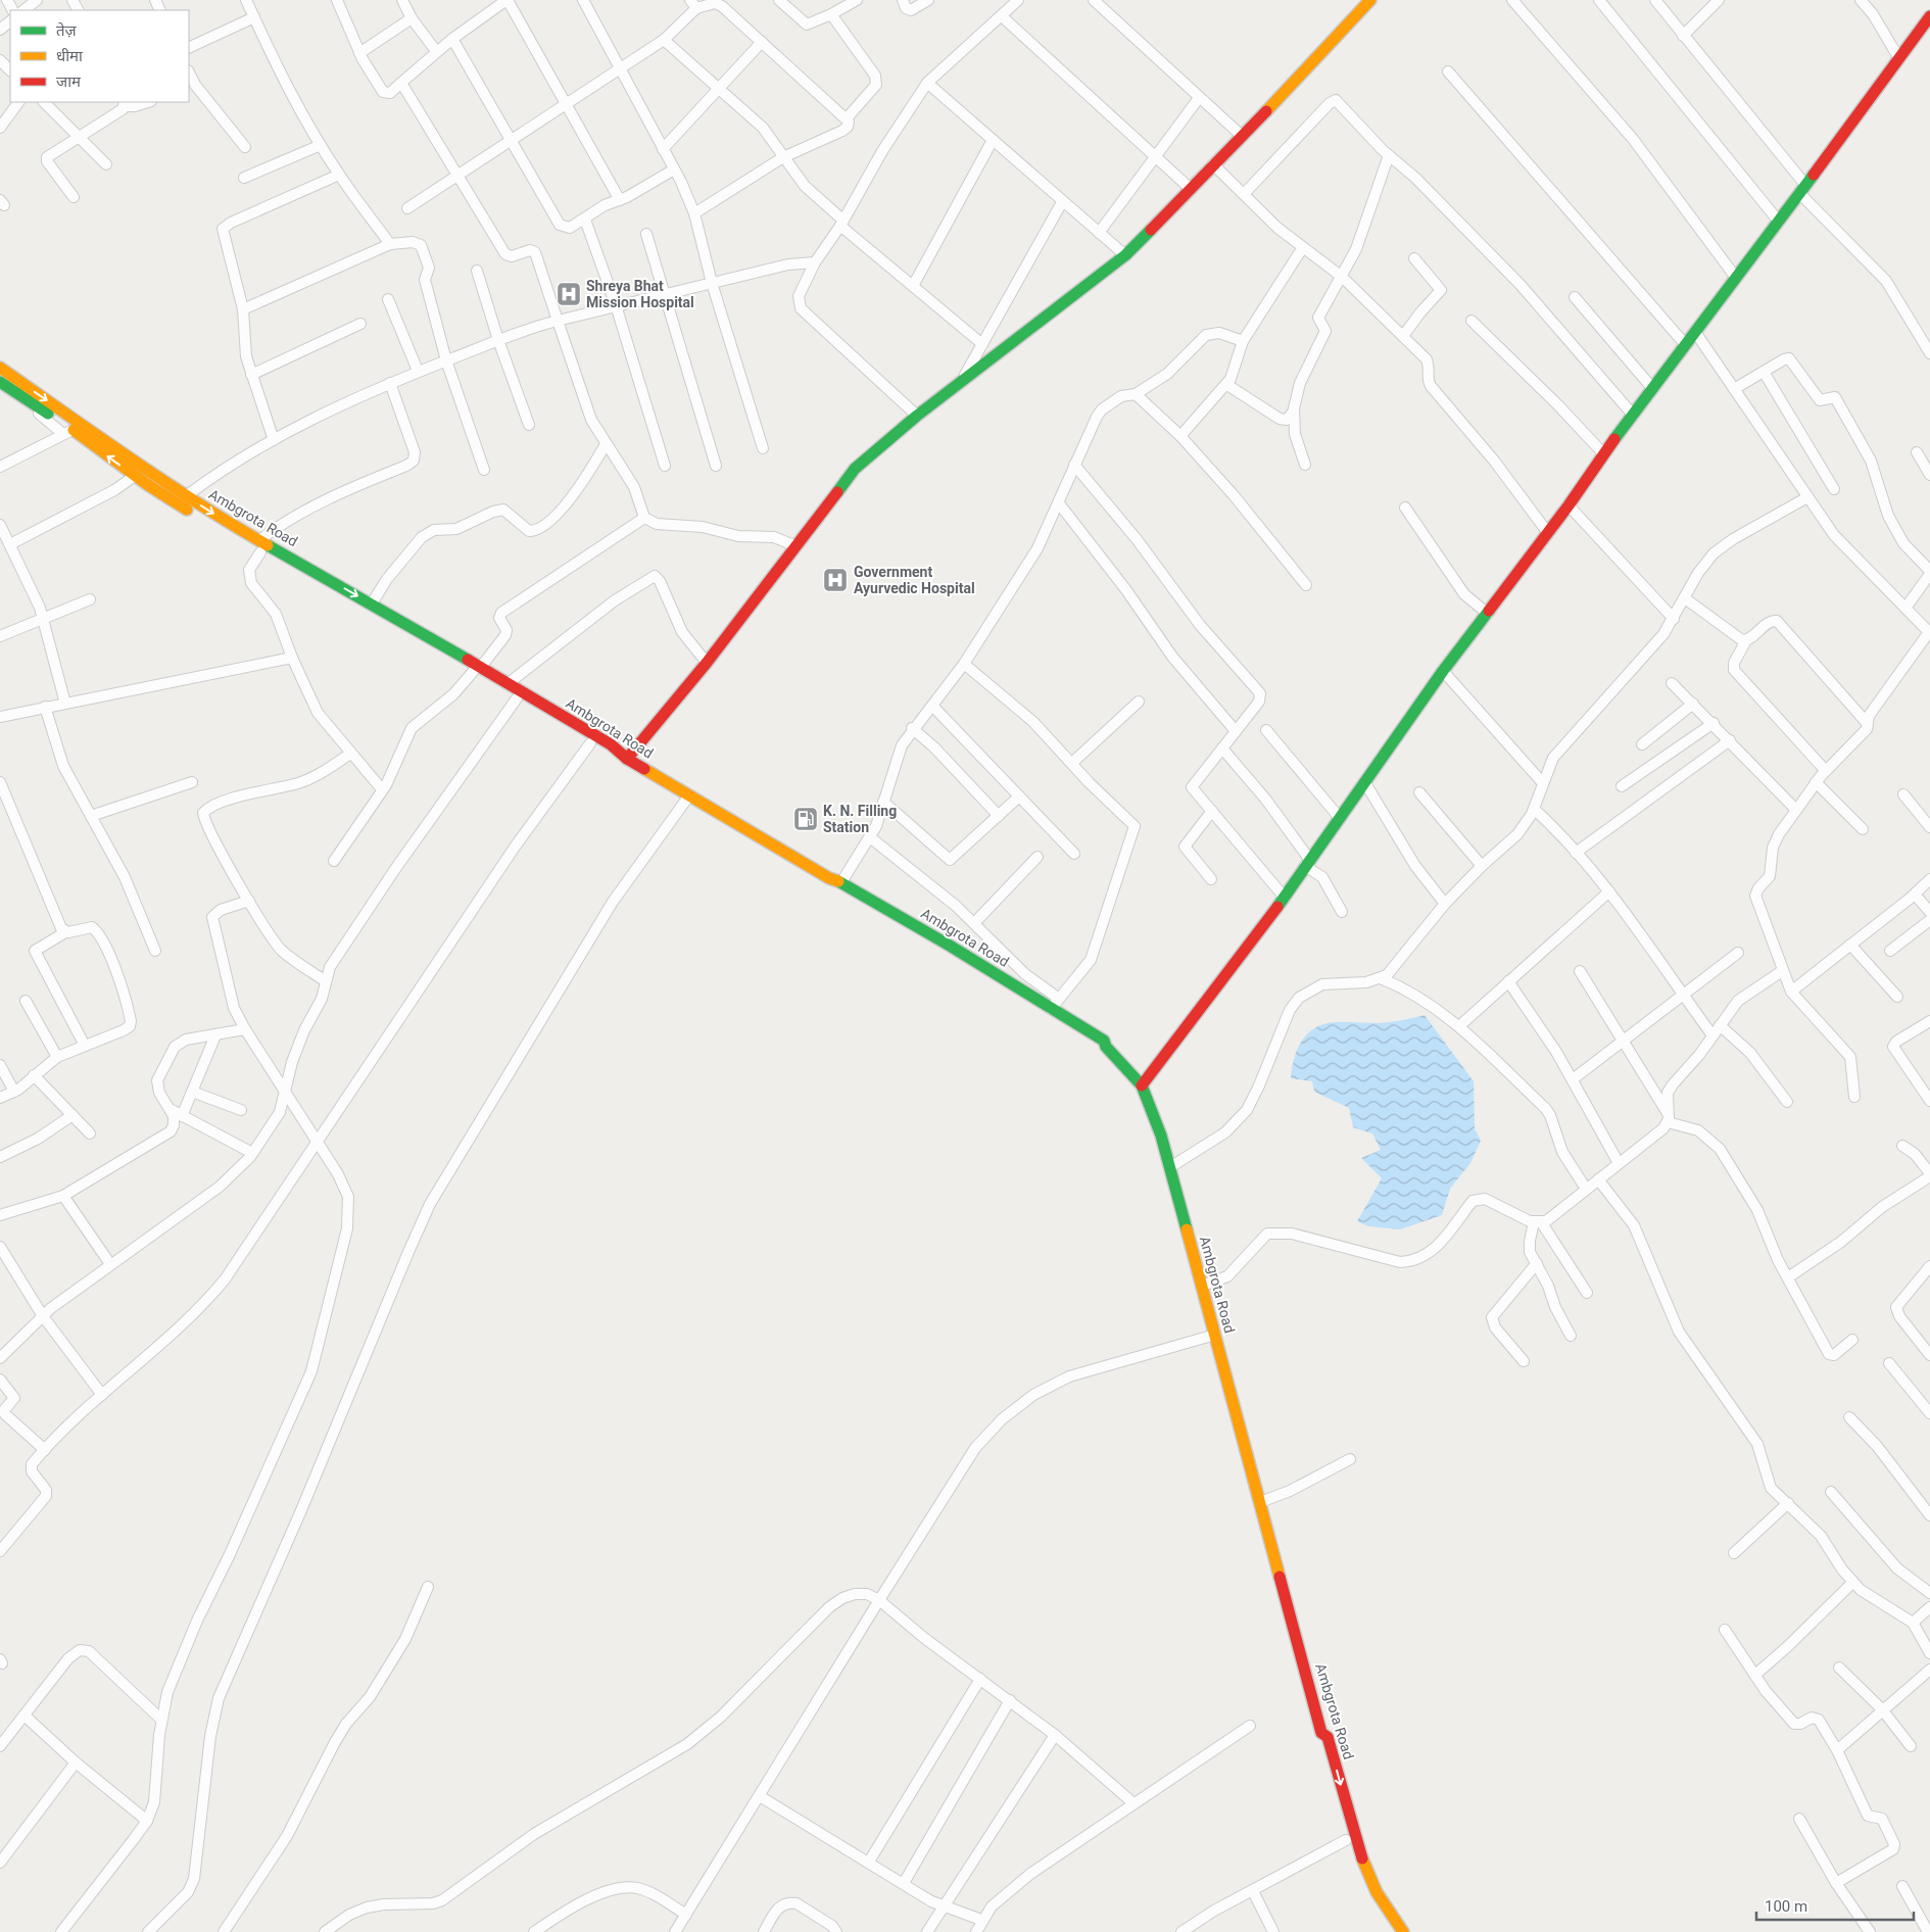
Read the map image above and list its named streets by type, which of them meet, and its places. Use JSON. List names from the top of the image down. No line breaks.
{"streets":{"main road":["Ambgrota Road"]},"places":{"hospital":["Shreya Bhat Mission Hospital","Government Ayurvedic Hospital"],"fuel station":["K. N. Filling Station"]},"legend":["तेज़","धीमा","जाम"],"scale_bar":"100 m"}
